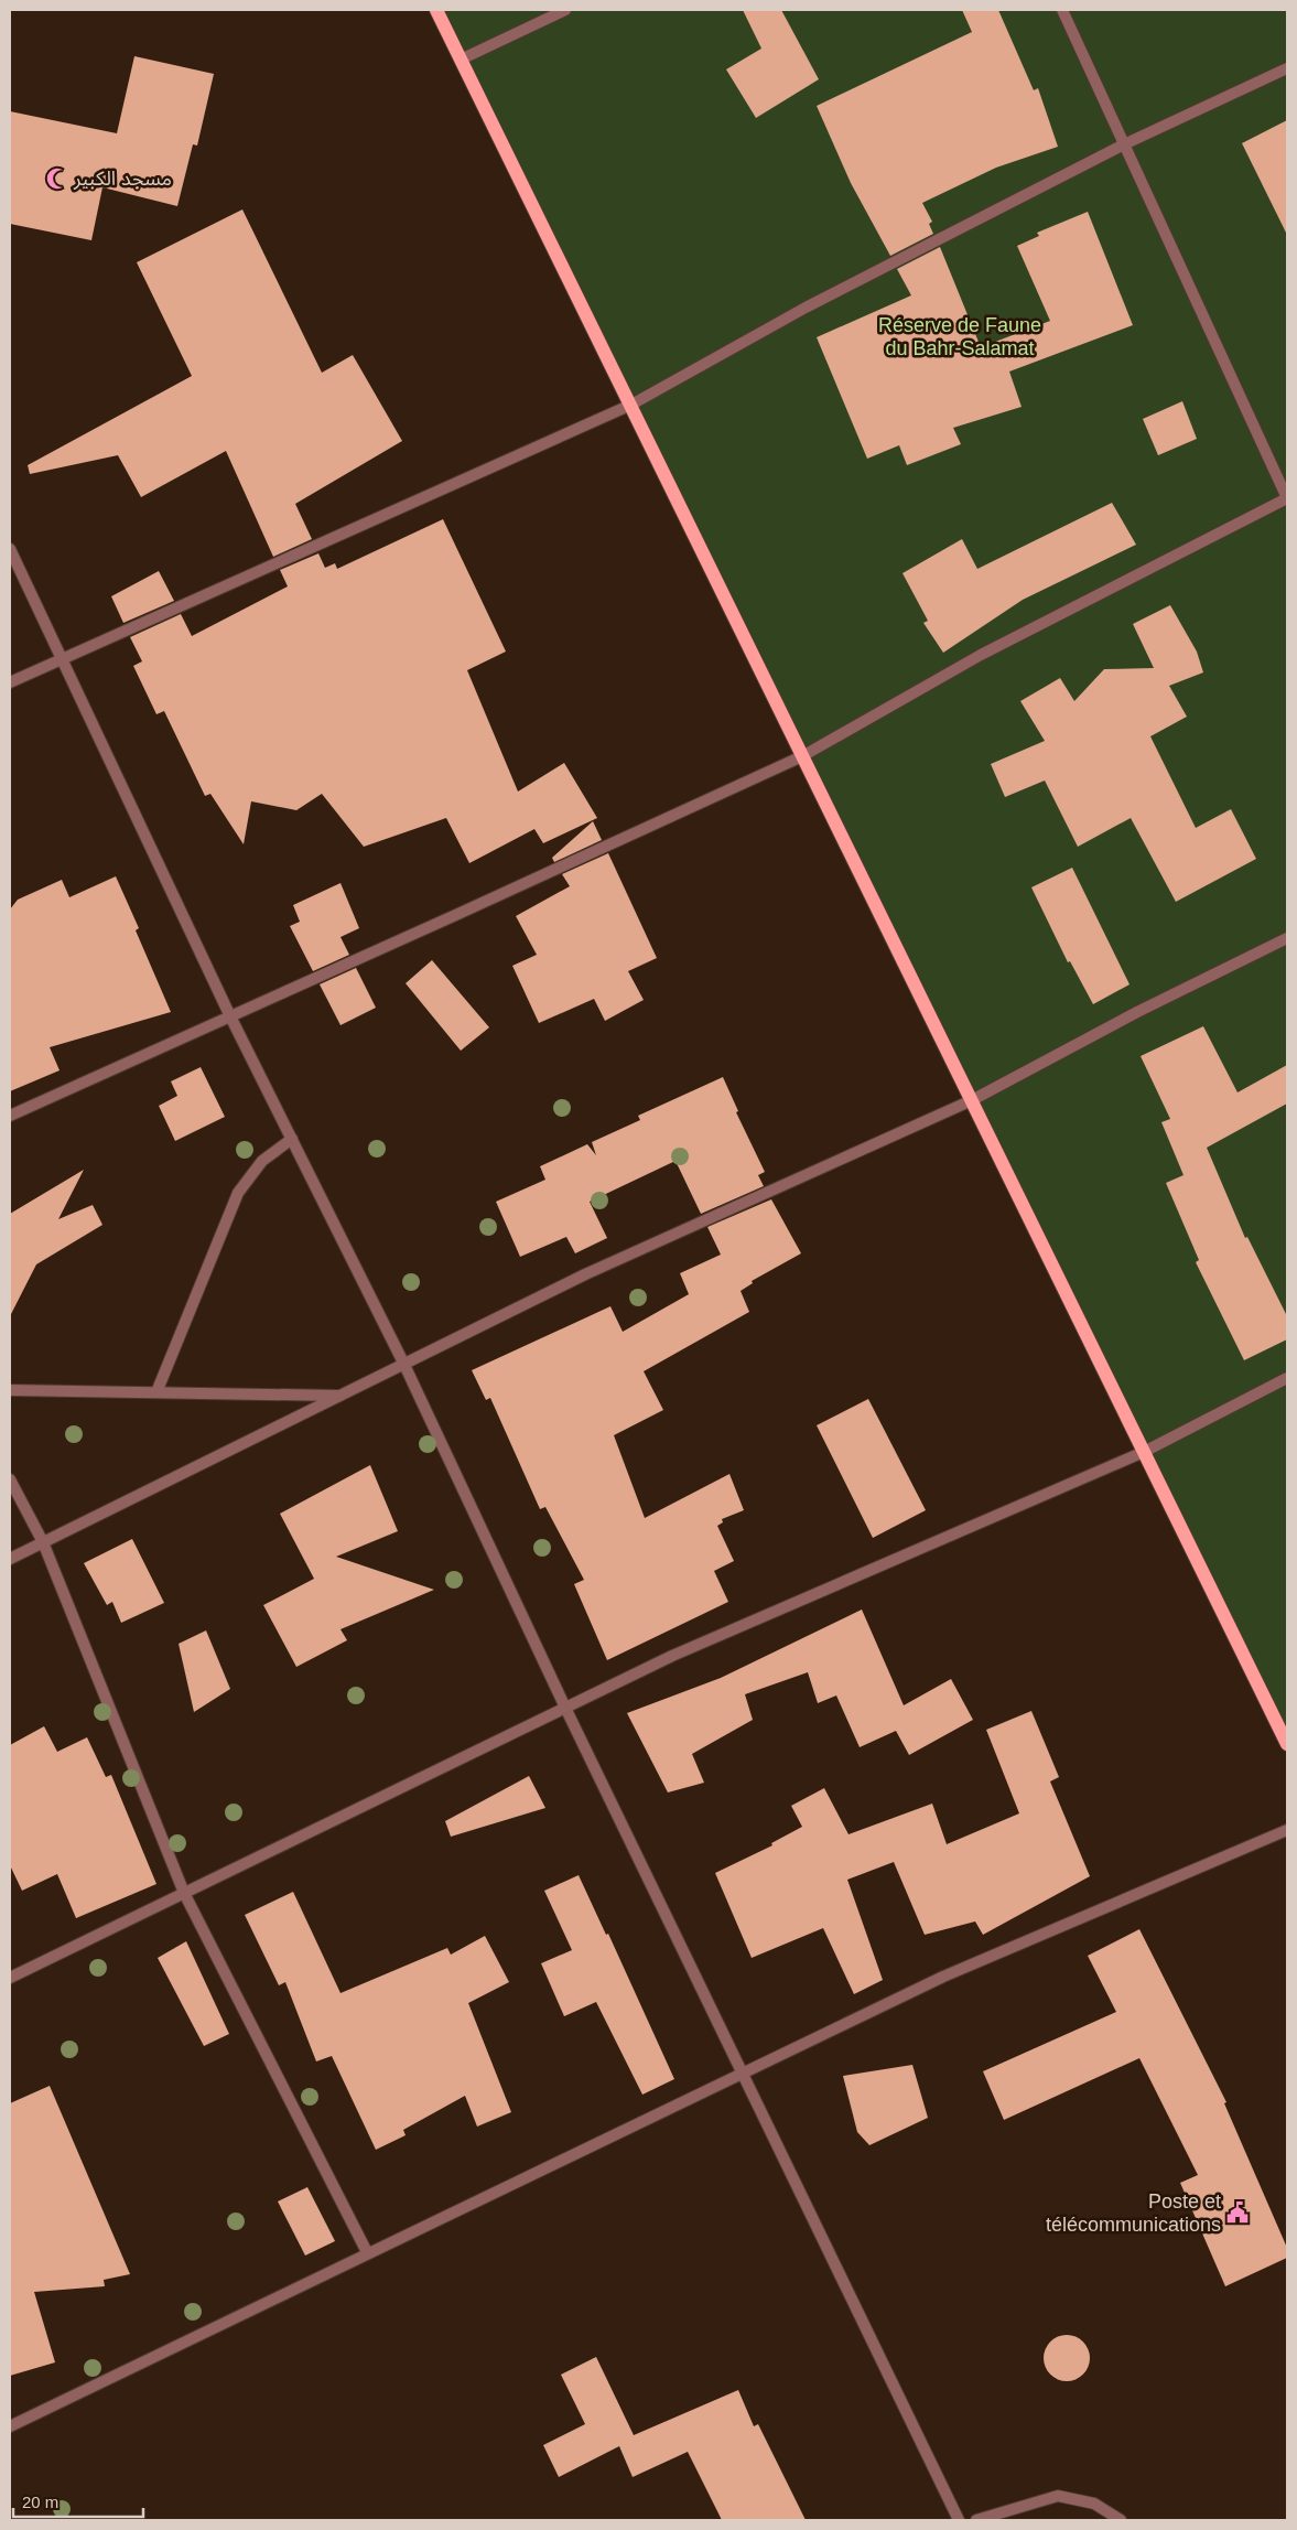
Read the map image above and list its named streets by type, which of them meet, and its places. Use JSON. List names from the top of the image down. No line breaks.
{"parks":["Réserve de Faune du Bahr-Salamat"],"places":{"mosque":["مسجد الكبير"],"public building":["Poste et télécommunications"]},"scale_bar":"20 m"}
